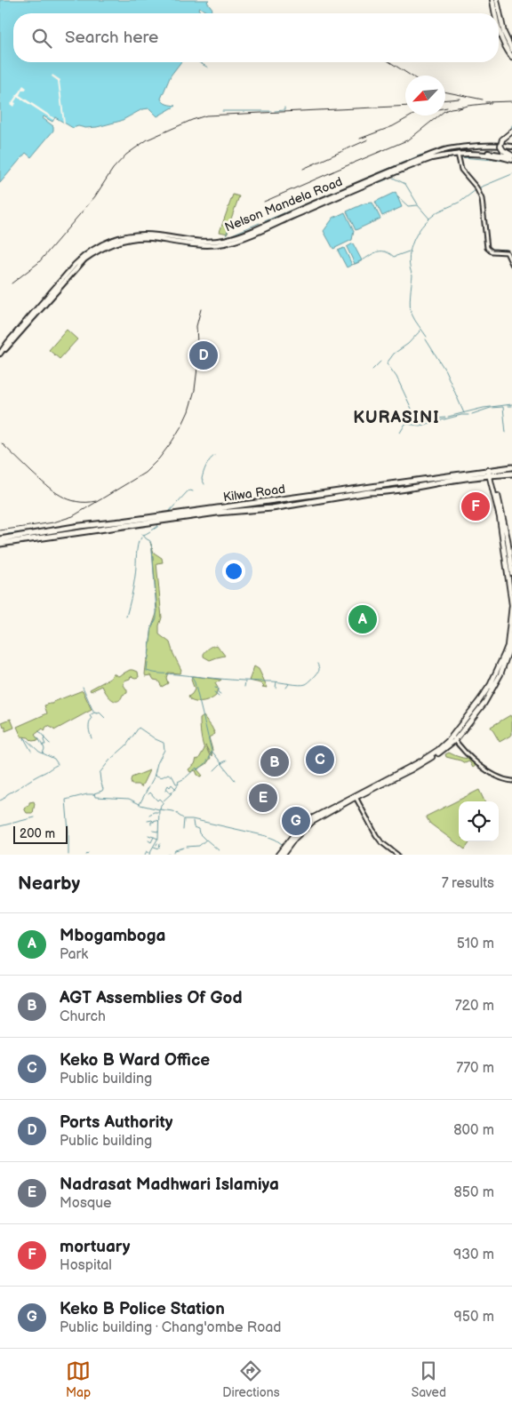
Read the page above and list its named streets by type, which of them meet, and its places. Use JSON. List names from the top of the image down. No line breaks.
{"streets":{"highway":["Kilwa Road"],"main road":["Nelson Mandela Road"]},"districts":["KURASINI"],"scale_bar":"200 m","north":"bottom left","page":{"search":"Search here","pins":["D","F","A","C","B","E","G"],"scale":"200 m","heading":["Nearby","7 results"],"list":[{"mark":"A","name":"Mbogamboga","note":"Park","value":"510 m"},{"mark":"B","name":"AGT Assemblies Of God","note":"Church","value":"720 m"},{"mark":"C","name":"Keko B Ward Office","note":"Public building","value":"770 m"},{"mark":"D","name":"Ports Authority","note":"Public building","value":"800 m"},{"mark":"E","name":"Nadrasat Madhwari Islamiya","note":"Mosque","value":"850 m"},{"mark":"F","name":"mortuary","note":"Hospital","value":"930 m"},{"mark":"G","name":"Keko B Police Station","note":"Public building · Chang'ombe Road","value":"950 m"}],"nav":["Map","Directions","Saved"]}}
